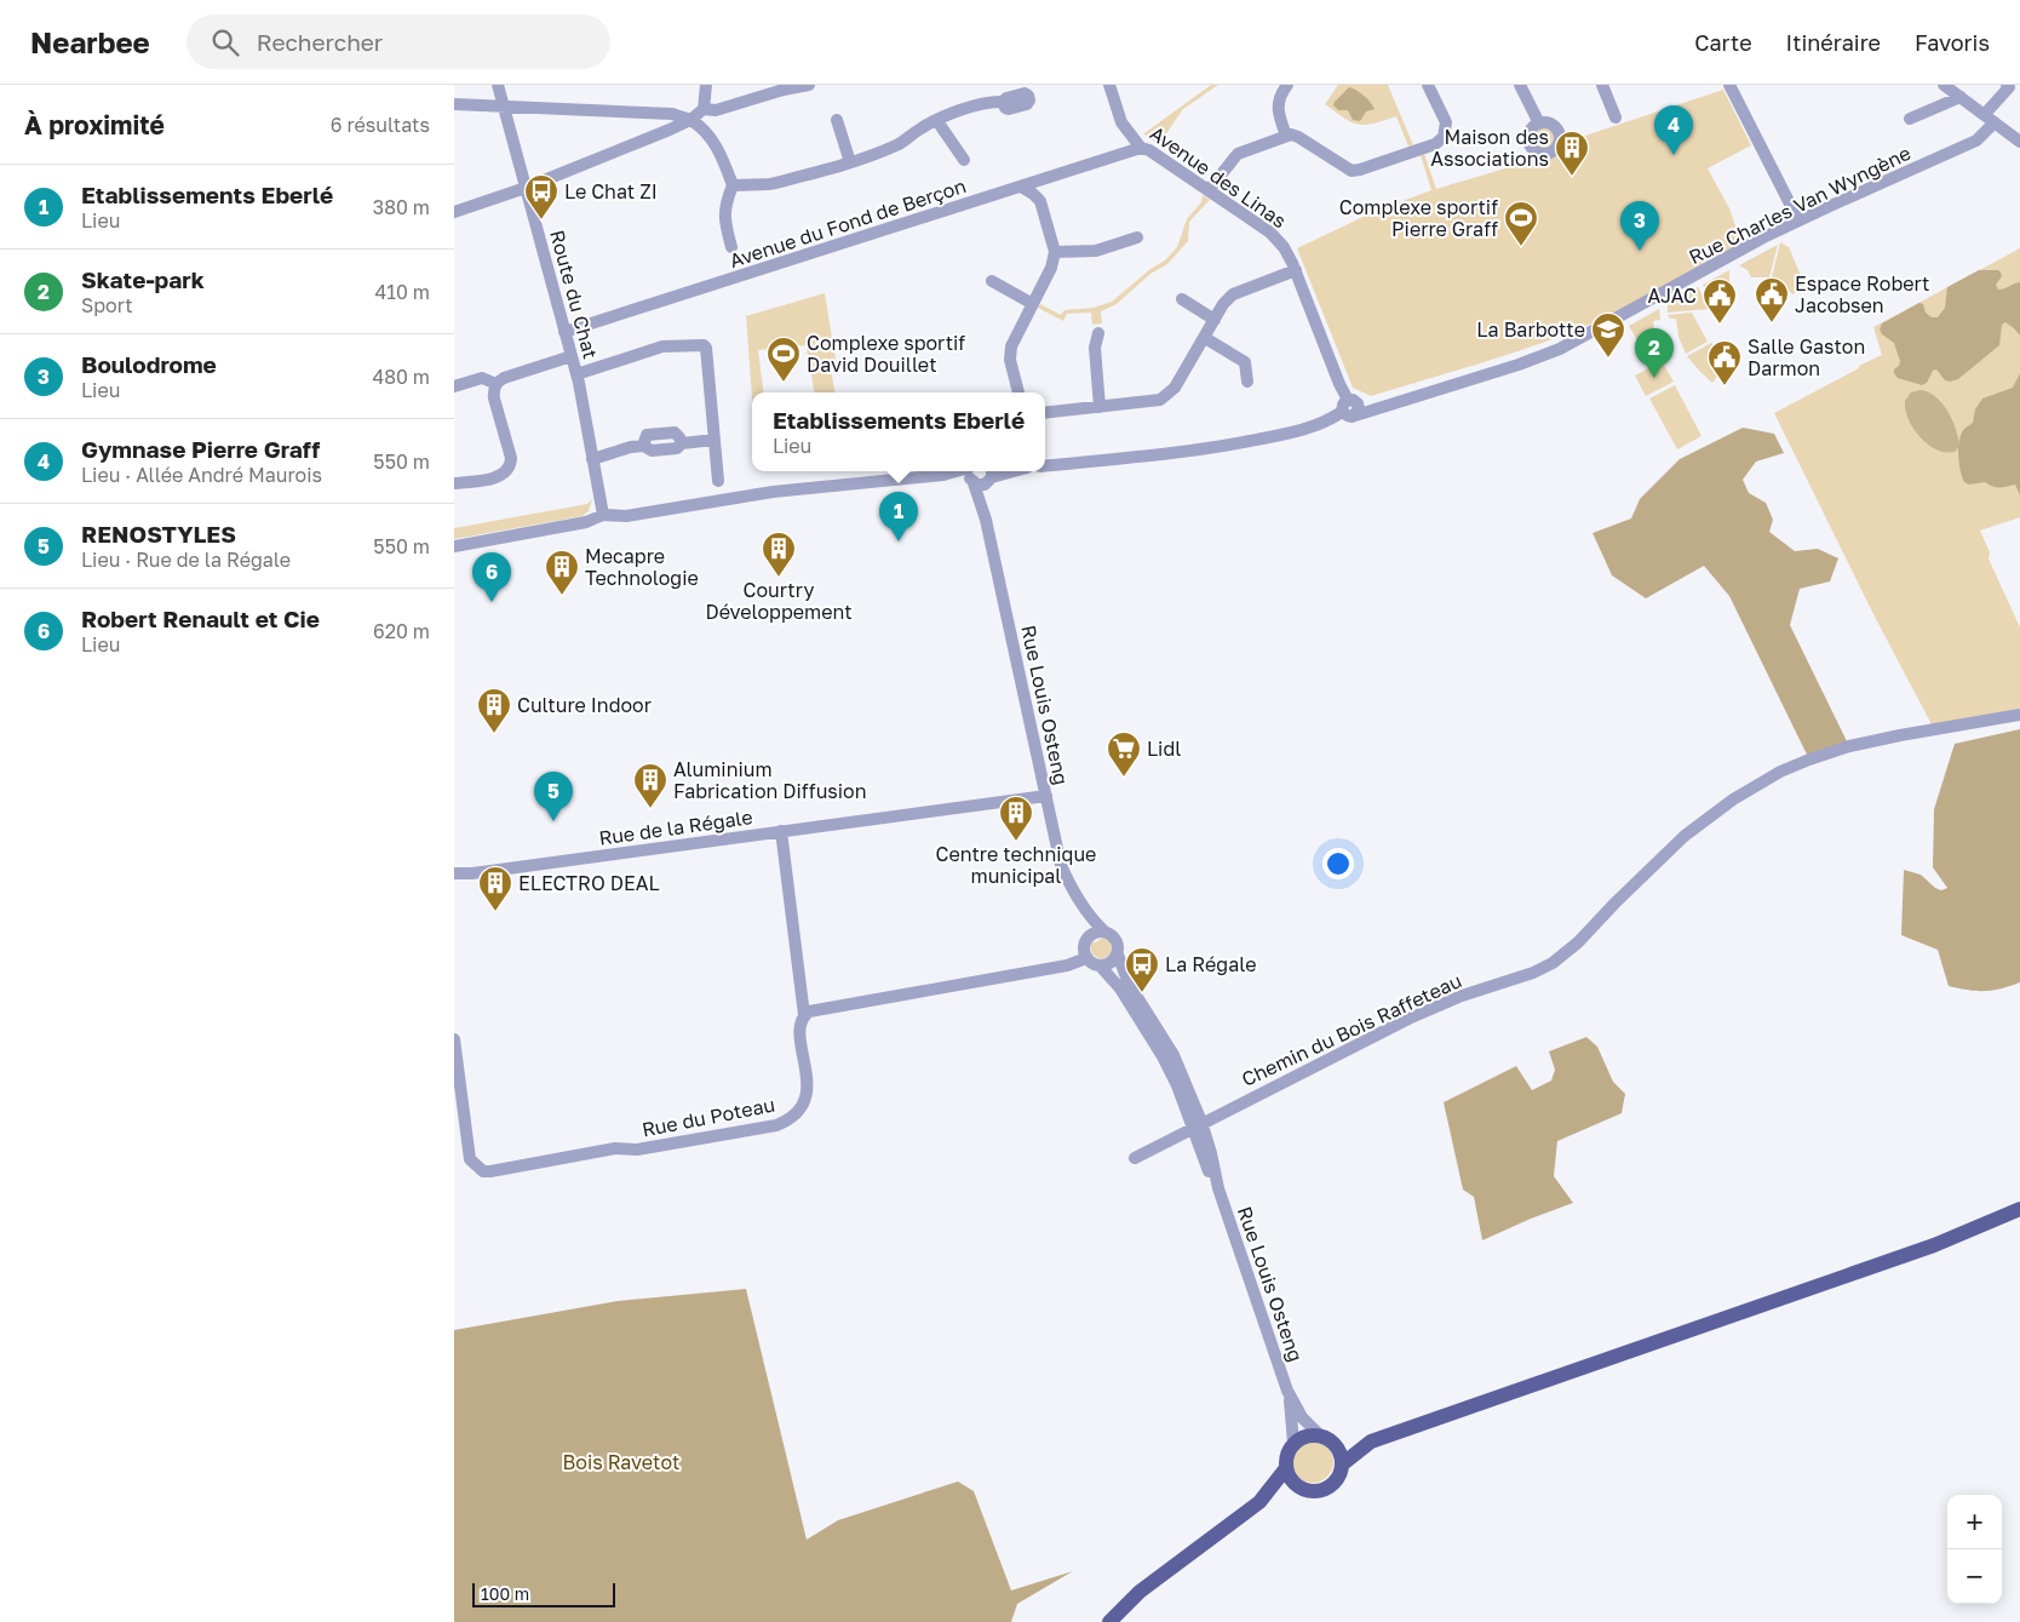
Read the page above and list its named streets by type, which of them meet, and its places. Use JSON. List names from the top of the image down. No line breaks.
{"streets":{"street":["Avenue des Linas","Rue Charles Van Wyngène","Avenue du Fond de Berçon","Route du Chat","Rue Louis Osteng","Rue de la Régale","Chemin du Bois Raffeteau","Rue du Poteau"]},"crossings":[["Avenue des Linas","Rue Charles Van Wyngène"],["Avenue des Linas","Avenue du Fond de Berçon"],["Avenue du Fond de Berçon","Route du Chat"],["Rue Louis Osteng","Rue de la Régale"],["Rue Louis Osteng","Chemin du Bois Raffeteau"]],"parks":["Bois Ravetot"],"places":{"building":["Maison des Associations","Courtry Développement","Mecapre Technologie","Culture Indoor","Aluminium Fabrication Diffusion","Centre technique municipal","ELECTRO DEAL"],"bus stop":["Le Chat ZI","La Régale"],"sports":["Complexe sportif Pierre Graff","Complexe sportif David Douillet"],"public building":["Espace Robert Jacobsen","AJAC","Salle Gaston Darmon"],"school or university":["La Barbotte"],"supermarket":["Lidl"]},"scale_bar":"100 m","page":{"header":"Nearbee","search":"Rechercher","nav":["Carte","Itinéraire","Favoris"],"heading":["À proximité","6 résultats"],"pins":["4","3","2","1","6","5"],"list":[{"mark":"1","name":"Etablissements Eberlé","note":"Lieu","value":"380 m"},{"mark":"2","name":"Skate-park","note":"Sport","value":"410 m"},{"mark":"3","name":"Boulodrome","note":"Lieu","value":"480 m"},{"mark":"4","name":"Gymnase Pierre Graff","note":"Lieu · Allée André Maurois","value":"550 m"},{"mark":"5","name":"RENOSTYLES","note":"Lieu · Rue de la Régale","value":"550 m"},{"mark":"6","name":"Robert Renault et Cie","note":"Lieu","value":"620 m"}],"popup":["Etablissements Eberlé","Lieu"],"map_buttons":["+","−"],"scale":"100 m"}}
